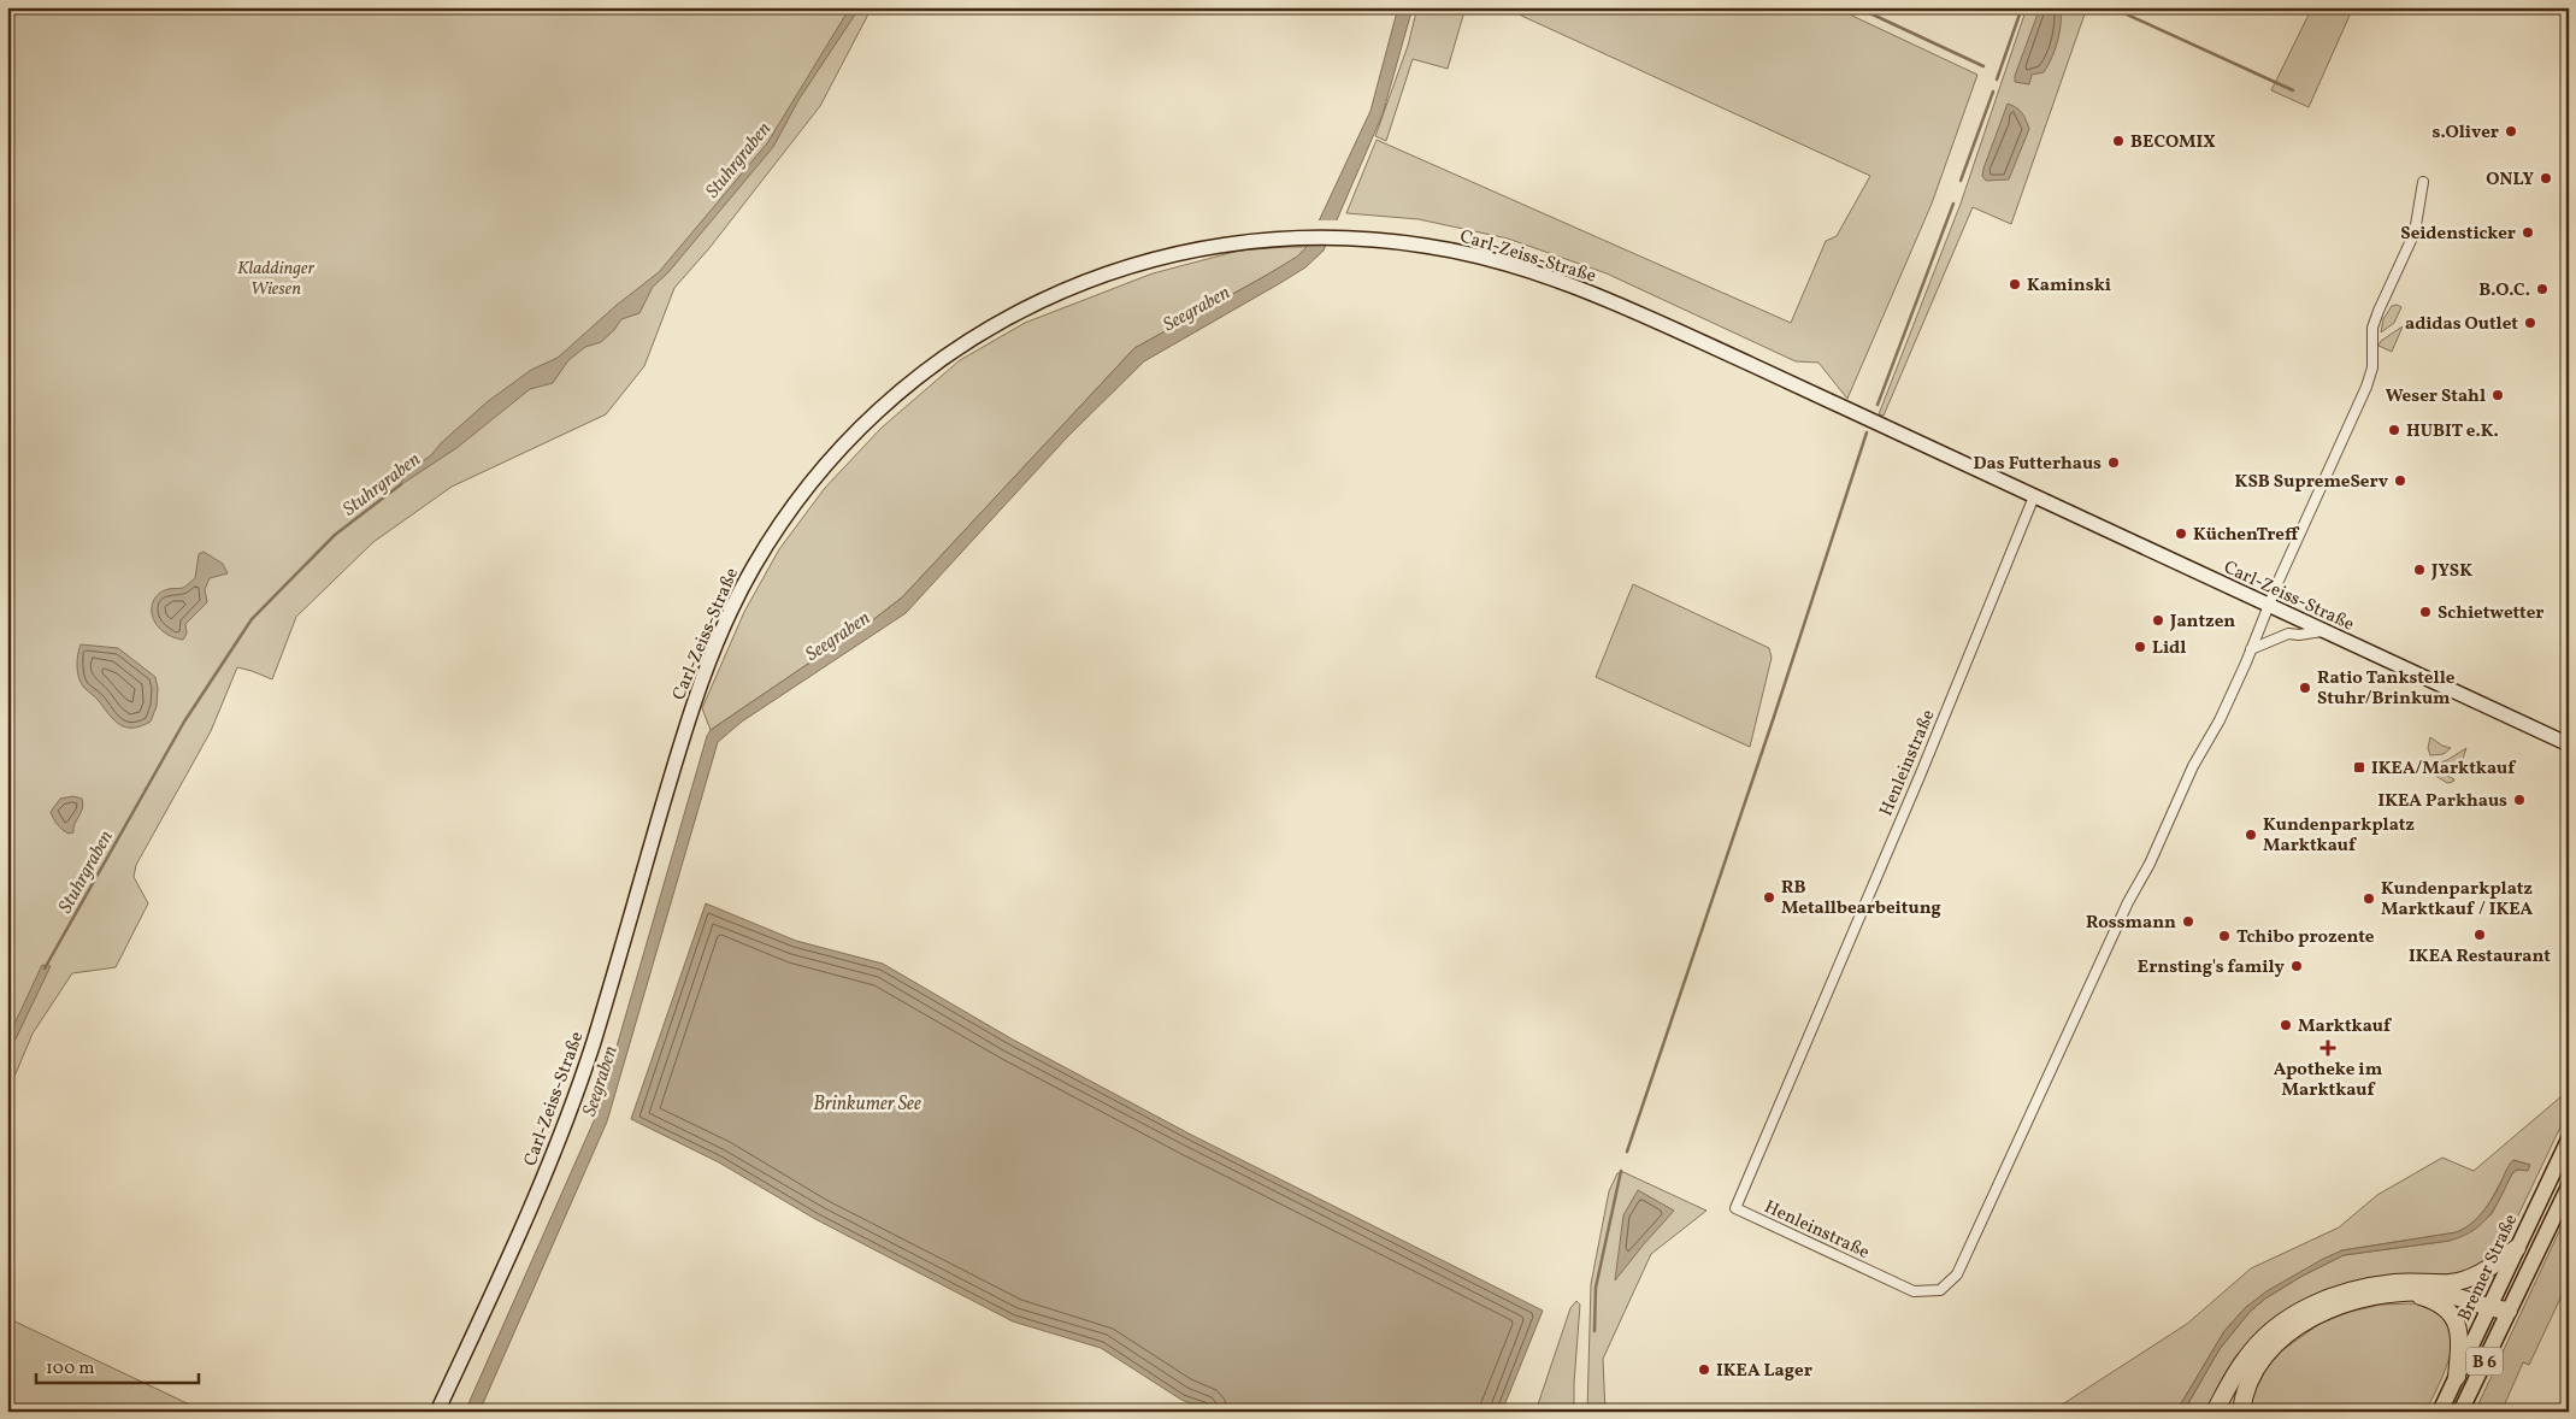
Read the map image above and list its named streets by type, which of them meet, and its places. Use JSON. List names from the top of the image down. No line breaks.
{"streets":{"main road":["Carl-Zeiss-Straße","Bremer Straße","B 6"],"street":["Henleinstraße"]},"crossings":[["Carl-Zeiss-Straße","Henleinstraße"]],"water":["Stuhrgraben","Seegraben","Brinkumer See"],"parks":["Kladdinger Wiesen"],"places":{"other":["s.Oliver","BECOMIX","ONLY","Seidensticker","Kaminski","B.O.C.","adidas Outlet","Weser Stahl","HUBIT e.K.","Das Futterhaus","KSB SupremeServ","KüchenTreff","JYSK","Schietwetter","Jantzen","Lidl","Ratio Tankstelle Stuhr/Brinkum","IKEA Parkhaus","Kundenparkplatz Marktkauf","RB Metallbearbeitung","Kundenparkplatz Marktkauf / IKEA","Rossmann","IKEA Restaurant","Tchibo prozente","Ernsting's family","Marktkauf","IKEA Lager"],"transit":["IKEA/Marktkauf"],"health":["Apotheke im Marktkauf"]},"scale_bar":"100 m"}
